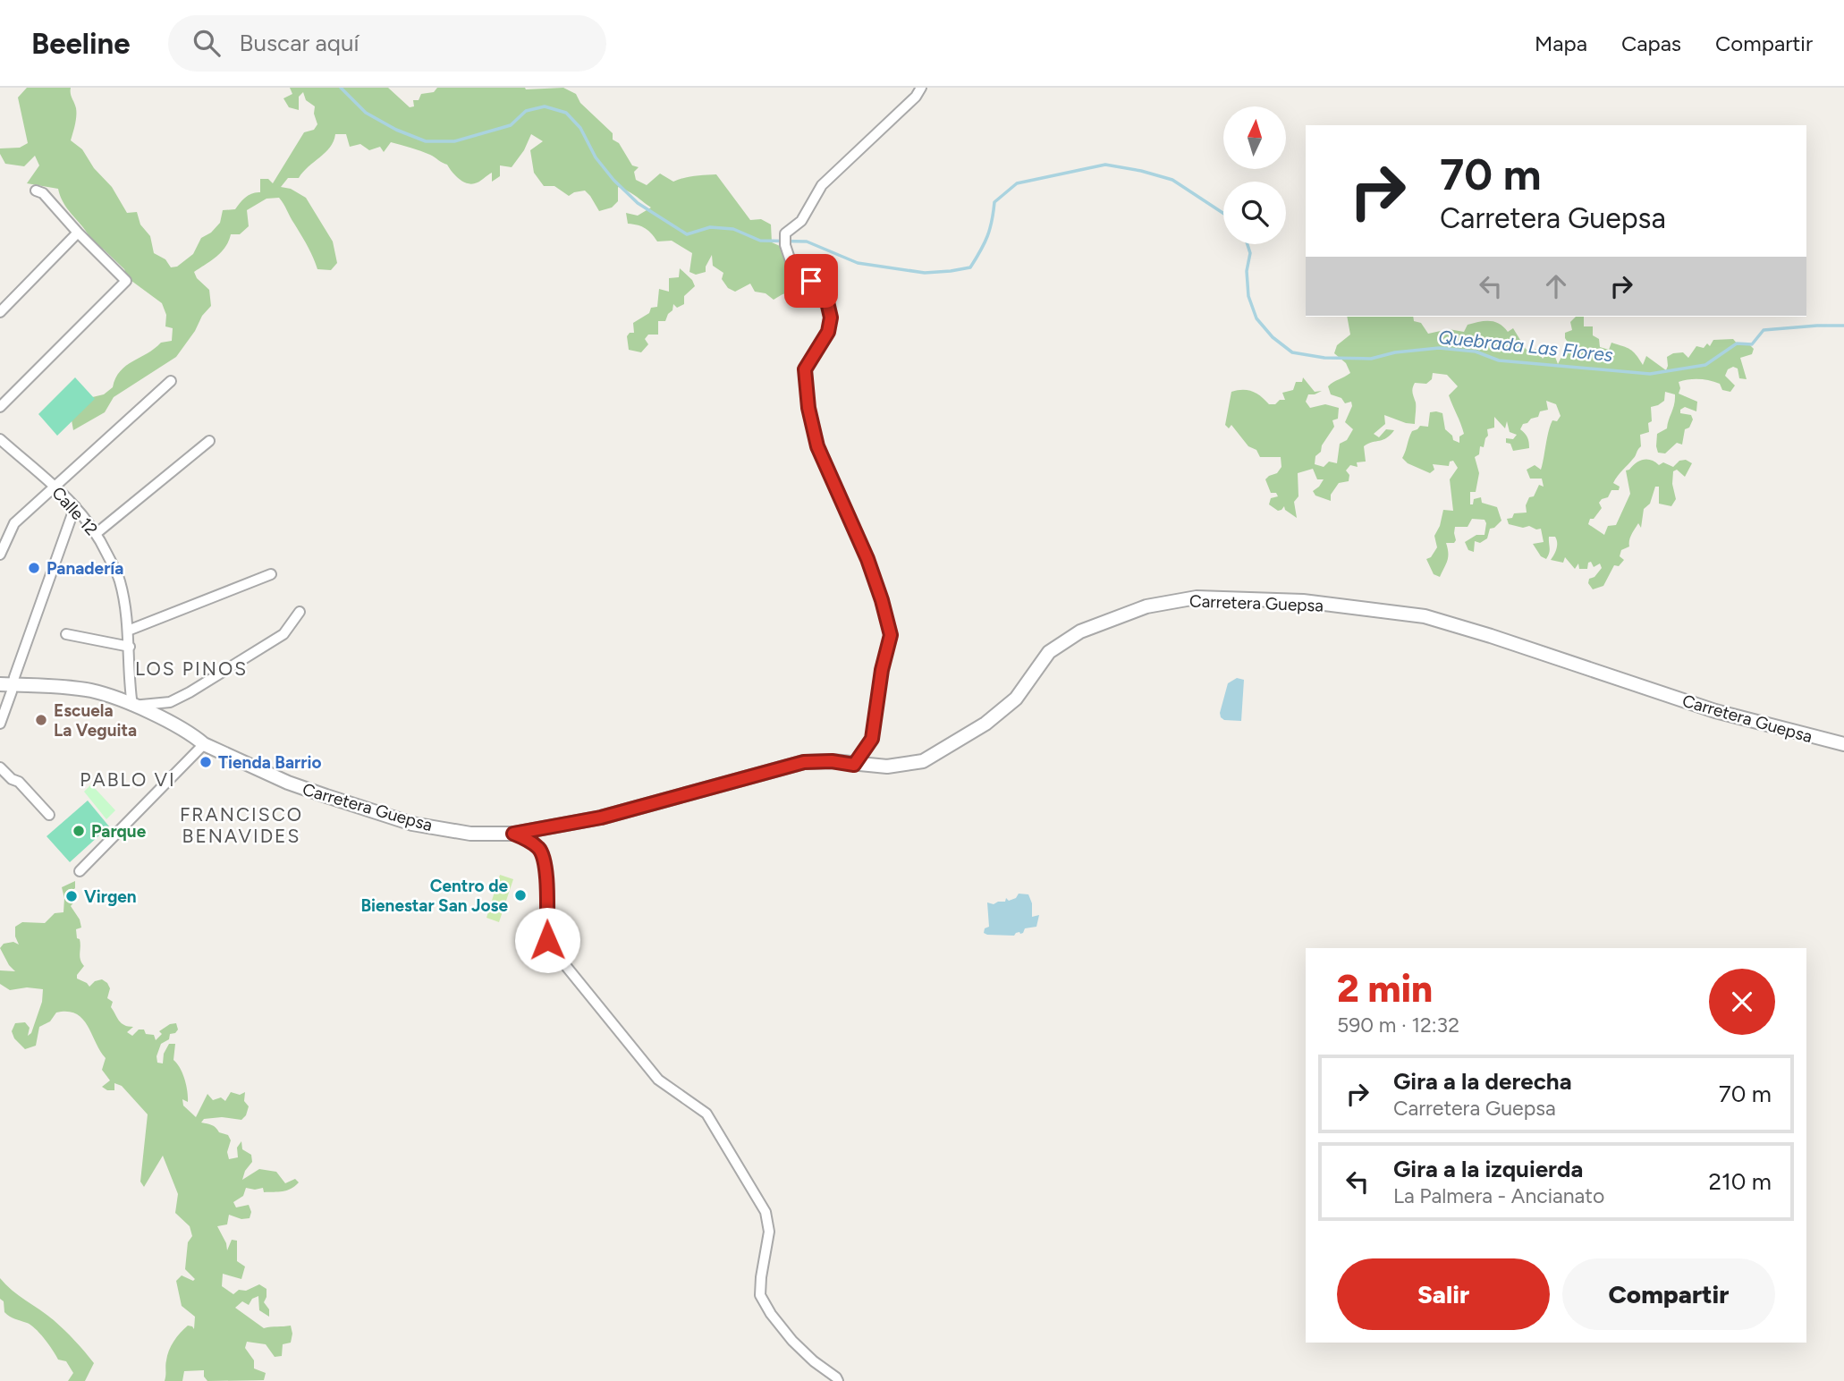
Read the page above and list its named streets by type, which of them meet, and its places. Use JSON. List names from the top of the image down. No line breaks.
{"streets":{"street":["Calle 12","Carretera Guepsa"]},"districts":["LOS PINOS","PABLO VI","FRANCISCO BENAVIDES"],"water":["Quebrada Las Flores"],"places":["Panadería","Escuela La Veguita","Tienda Barrio","Parque","Centro de Bienestar San Jose","Virgen"],"north":"top","page":{"header":"Beeline","search":"Buscar aquí","nav":["Mapa","Capas","Compartir"],"turn":["70 m","Carretera Guepsa"],"heading":["2 min","590 m · 12:32"],"list":[{"name":"Gira a la derecha","note":"Carretera Guepsa","value":"70 m"},{"name":"Gira a la izquierda","note":"La Palmera - Ancianato","value":"210 m"}],"buttons":["Salir","Compartir"]}}
